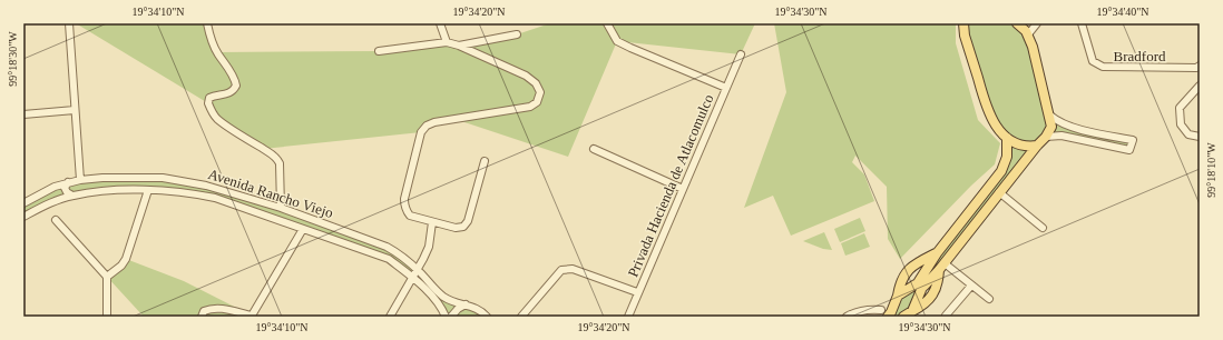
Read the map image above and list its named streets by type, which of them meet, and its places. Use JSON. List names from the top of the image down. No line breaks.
{"streets":{"street":["Bradford","Privada Hacienda de Atlacomulco","Avenida Rancho Viejo"]},"coordinates":["19°34'10\"N","19°34'20\"N","19°34'30\"N","19°34'40\"N","99°18'30\"W","99°18'10\"W"]}
